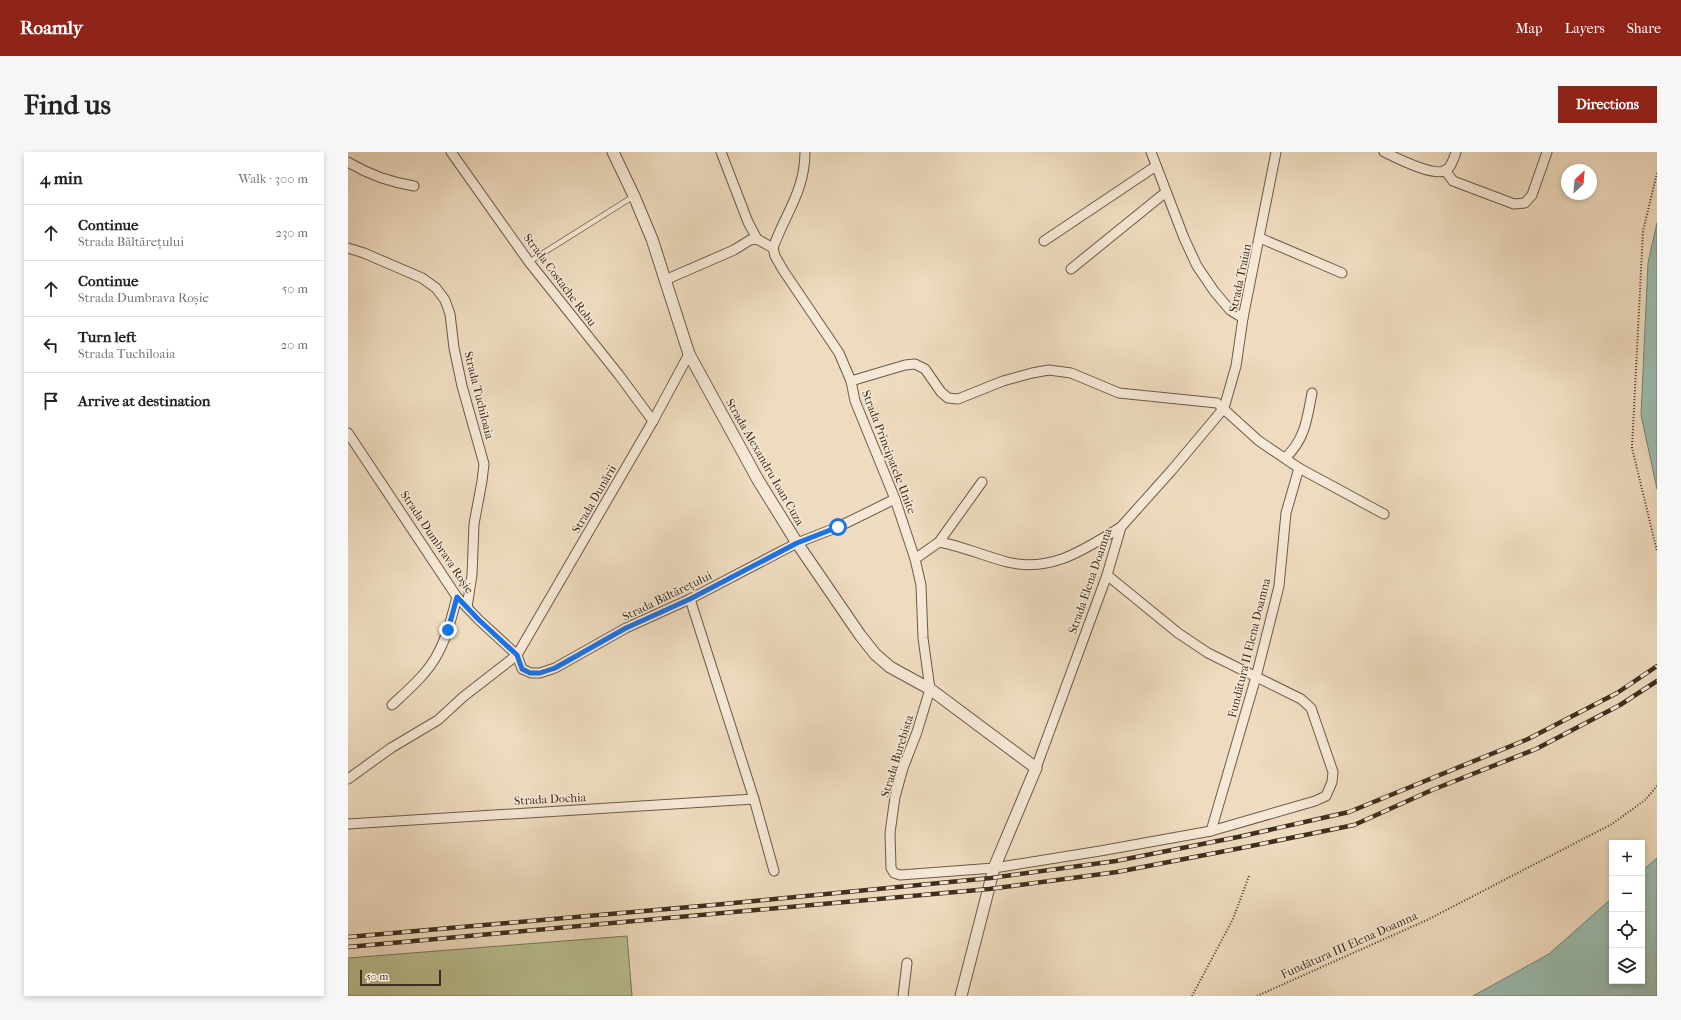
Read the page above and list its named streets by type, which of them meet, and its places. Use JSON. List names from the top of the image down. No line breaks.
{"streets":{"street":["Strada Traian","Strada Costache Robu","Strada Tuchiloaia","Strada Principatele Unite","Strada Alexandru Ioan Cuza","Strada Dunării","Strada Dumbrava Roșie","Strada Elena Doamna","Strada Băltărețului","Fundătura II Elena Doamna","Strada Burebista","Strada Dochia"],"path":["Fundătura III Elena Doamna"]},"crossings":[["Strada Traian","Strada Elena Doamna"],["Strada Costache Robu","Strada Dunării"],["Strada Tuchiloaia","Strada Dumbrava Roșie"],["Strada Principatele Unite","Strada Alexandru Ioan Cuza"],["Strada Principatele Unite","Strada Băltărețului"],["Strada Principatele Unite","Strada Burebista"],["Strada Alexandru Ioan Cuza","Strada Dunării"],["Strada Alexandru Ioan Cuza","Strada Elena Doamna"],["Strada Alexandru Ioan Cuza","Strada Băltărețului"],["Strada Alexandru Ioan Cuza","Strada Burebista"],["Strada Dunării","Strada Dumbrava Roșie"],["Strada Dunării","Strada Băltărețului"],["Strada Dumbrava Roșie","Strada Băltărețului"]],"scale_bar":"50 m","north":"top right","page":{"header":"Roamly","nav":["Map","Layers","Share"],"buttons":"Directions","title":"Find us","heading":["4 min","Walk · 300 m"],"list":[["Continue","Strada Băltărețului","230 m"],["Continue","Strada Dumbrava Roșie","50 m"],["Turn left","Strada Tuchiloaia","20 m"],"Arrive at destination"],"map_buttons":["+","−"],"scale":"50 m"}}
